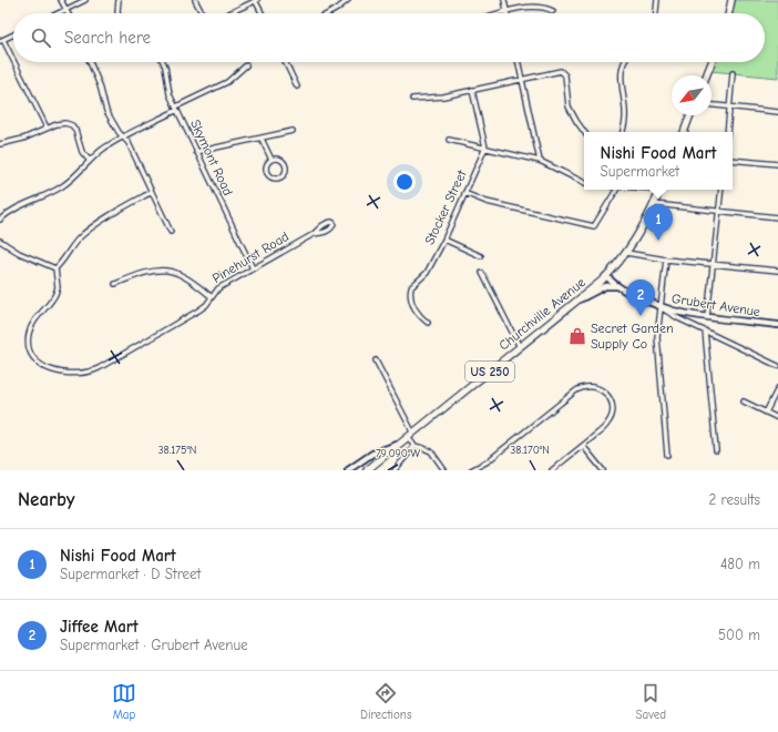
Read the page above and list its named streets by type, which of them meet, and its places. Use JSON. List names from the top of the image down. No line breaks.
{"streets":{"main road":["Churchville Avenue","US 250"],"street":["Skymont Road","Stocker Street","Pinehurst Road","Grubert Avenue"]},"crossings":[["Skymont Road","Pinehurst Road"],["Grubert Avenue","Churchville Avenue"]],"places":{"shop":["Secret Garden Supply Co"]},"north":"bottom left","page":{"search":"Search here","popup":["Nishi Food Mart","Supermarket"],"pins":["1","2"],"heading":["Nearby","2 results"],"list":[{"mark":"1","name":"Nishi Food Mart","note":"Supermarket · D Street","value":"480 m"},{"mark":"2","name":"Jiffee Mart","note":"Supermarket · Grubert Avenue","value":"500 m"}],"nav":["Map","Directions","Saved"]},"coordinates":["38.175°N","38.170°N","79.090°W"]}
